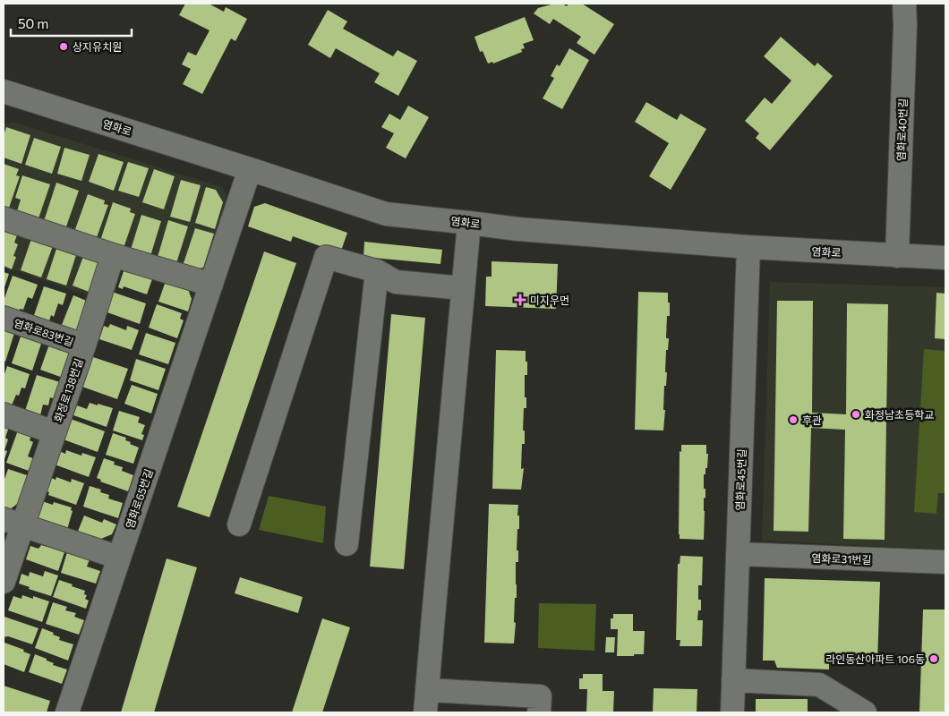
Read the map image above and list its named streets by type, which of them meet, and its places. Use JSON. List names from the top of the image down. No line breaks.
{"streets":{"street":["염화로","염화로40번길","염화로83번길","화정로138번길","염화로45번길","염화로65번길","염화로31번길"]},"crossings":[["염화로","염화로40번길"],["염화로","염화로45번길"],["염화로","염화로65번길"],["염화로83번길","화정로138번길"],["염화로45번길","염화로31번길"]],"places":{"other":["상지유치원","화정남초등학교","후관","라인동산아파트 106동"],"health":["미지우먼"]},"scale_bar":"50 m"}
